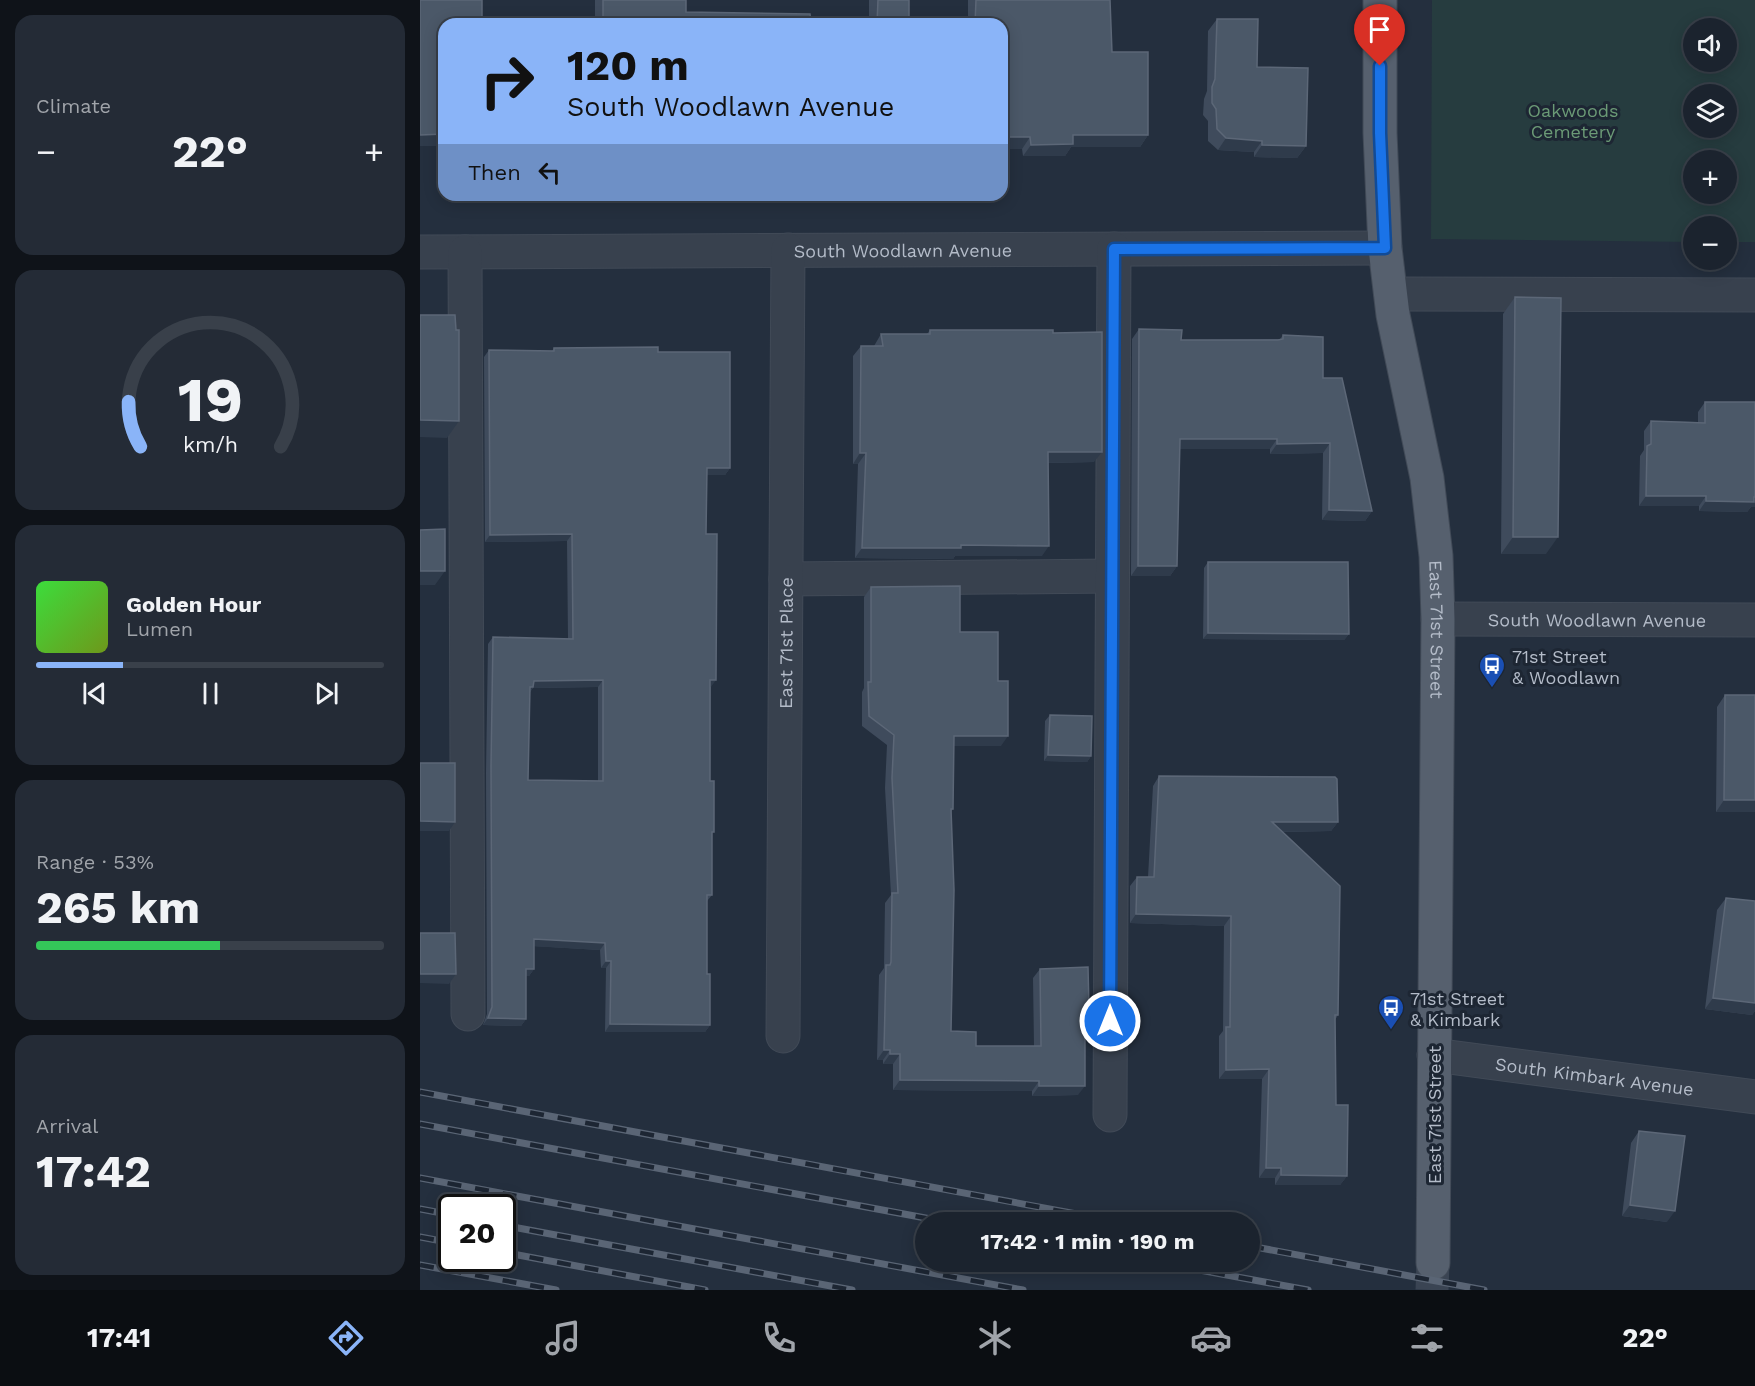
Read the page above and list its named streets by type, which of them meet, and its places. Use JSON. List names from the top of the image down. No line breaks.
{"streets":{"main road":["East 71st Street"],"street":["South Woodlawn Avenue","East 71st Place","South Kimbark Avenue"]},"crossings":[["South Woodlawn Avenue","East 71st Street"],["South Woodlawn Avenue","East 71st Place"],["East 71st Street","South Kimbark Avenue"]],"parks":["Oakwoods Cemetery"],"places":{"bus stop":["71st Street & Woodlawn","71st Street & Kimbark"]},"page":{"tile":["Climate",["Range · 53%","265 km"],["Arrival","17:42"]],"map_buttons":["+","−"],"turn":["120 m","South Woodlawn Avenue"],"heat":["−","22°","+"],"then":"Then","song":["Golden Hour","Lumen"],"limit":"20","trip":"17:42 · 1 min · 190 m","tabs":["17:41","22°"],"gauge":["19","km/h"]}}
